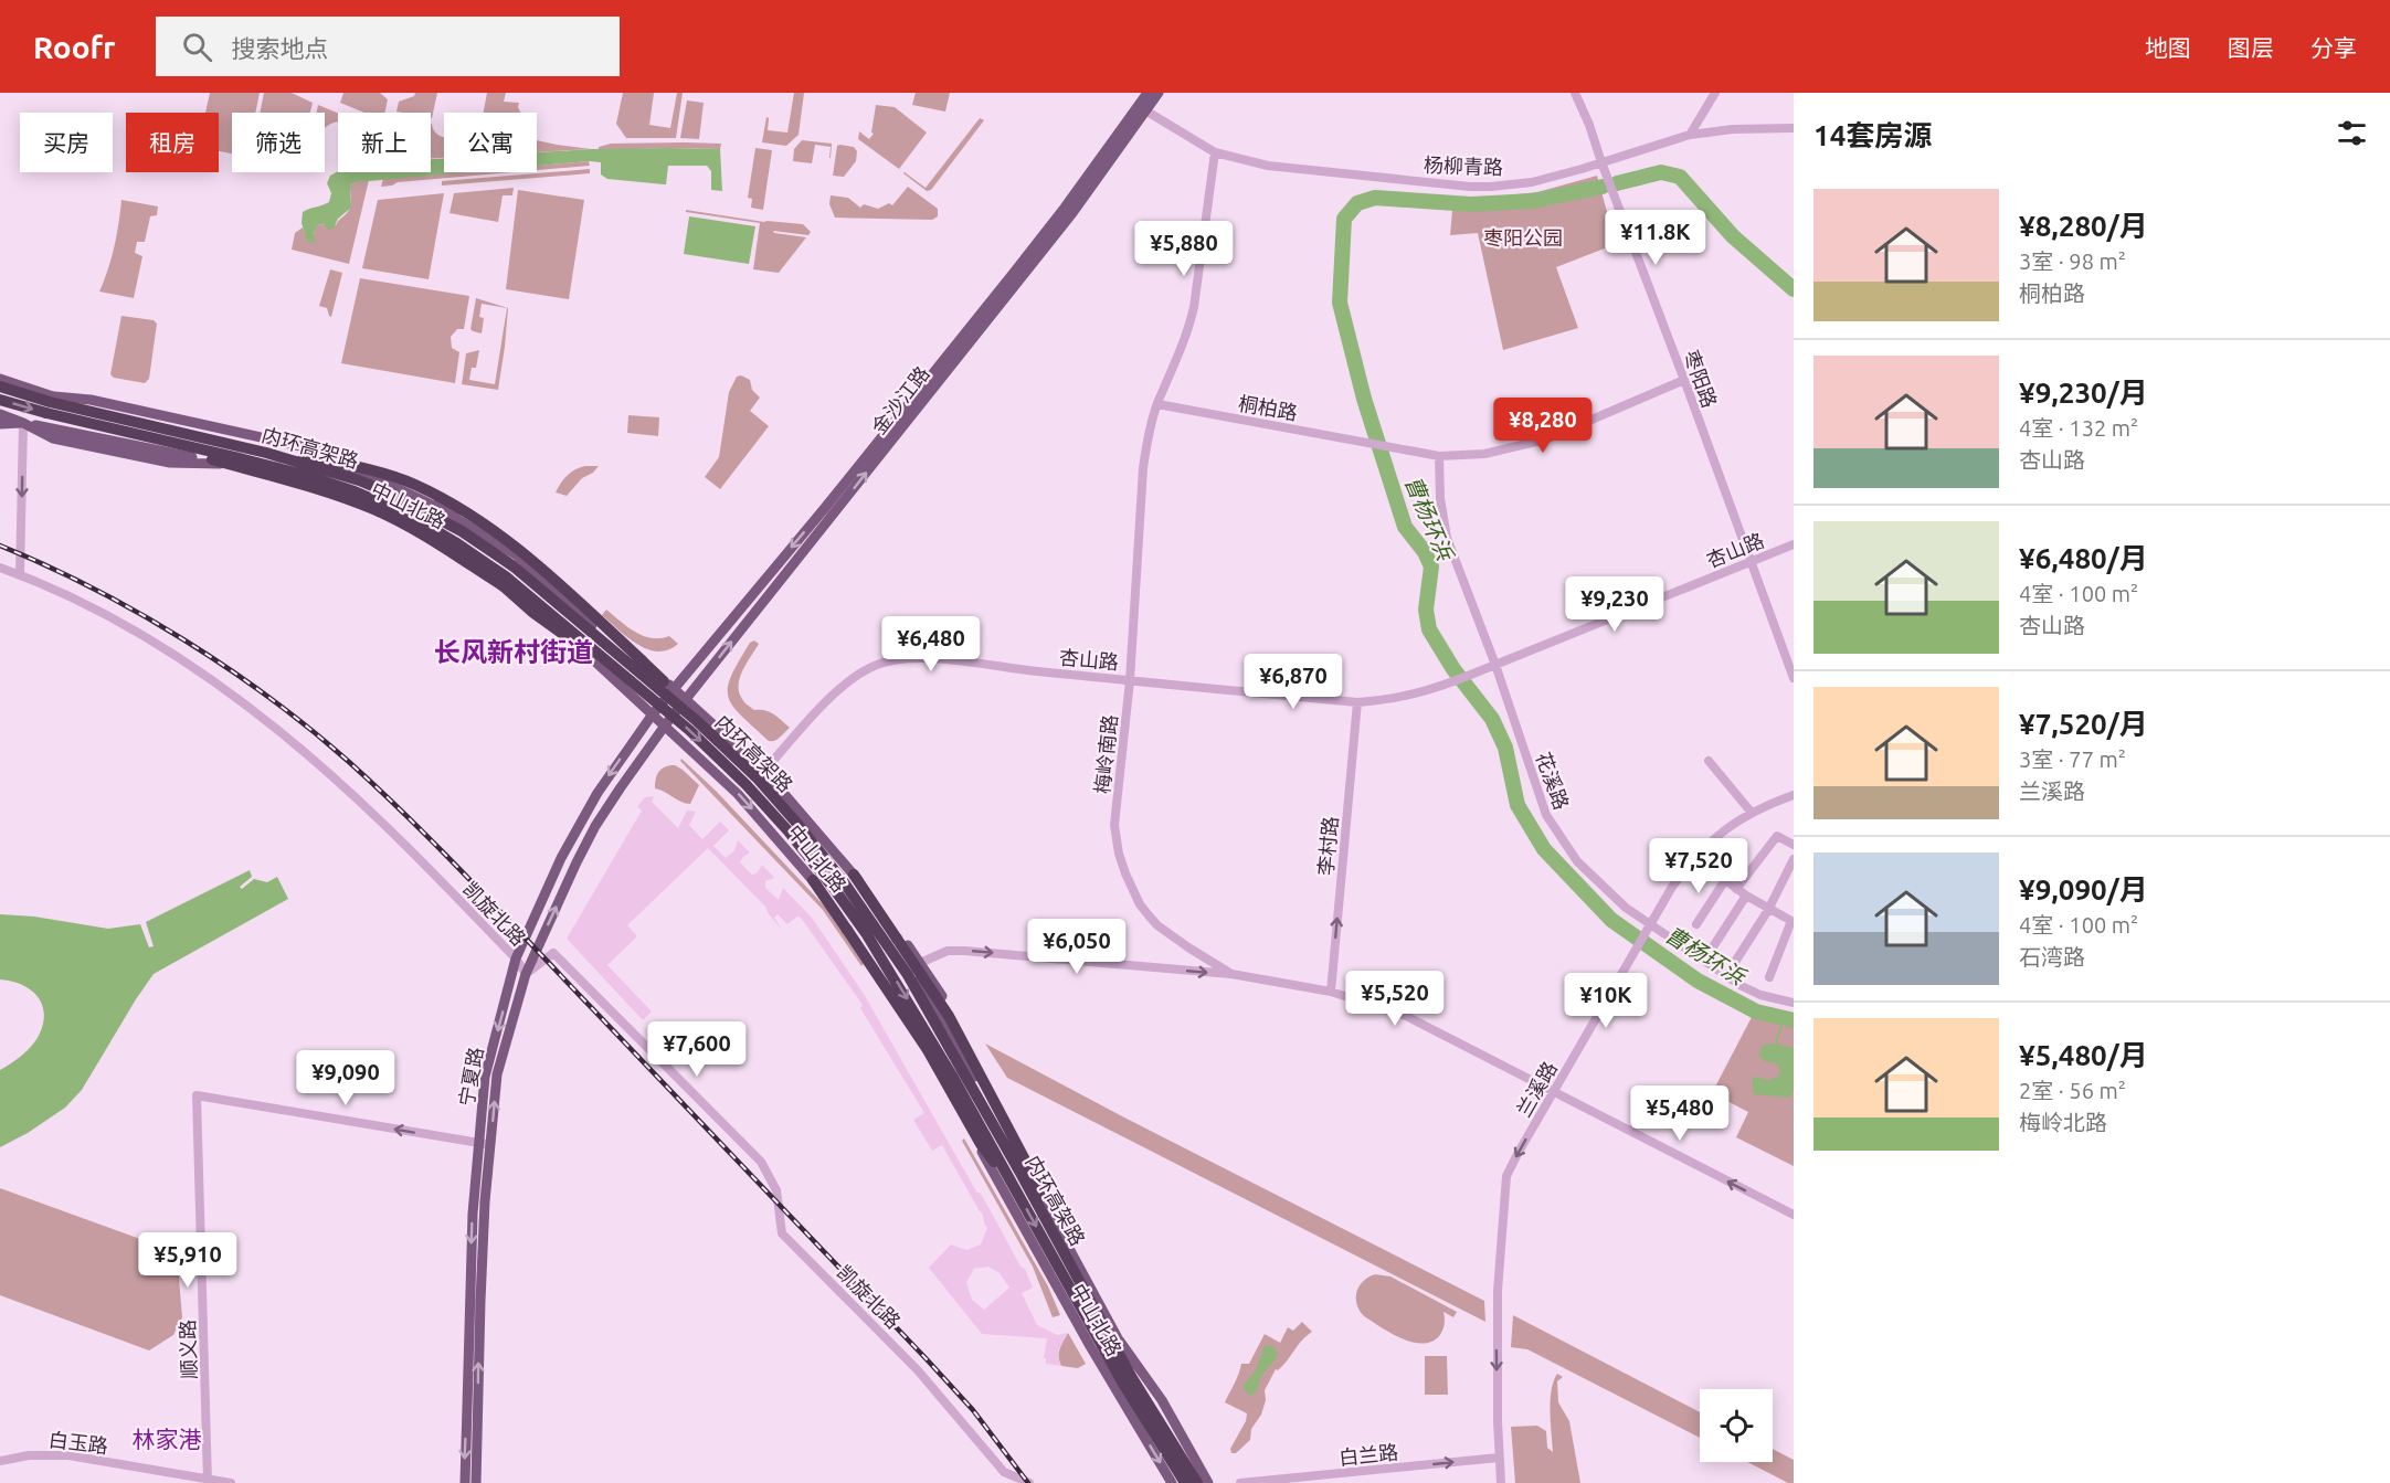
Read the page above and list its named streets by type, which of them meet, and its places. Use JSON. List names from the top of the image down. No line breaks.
{"streets":{"highway":["内环高架路"],"main road":["金沙江路","中山北路","宁夏路"],"street":["杨柳青路","枣阳路","桐柏路","杏山路","梅岭南路","花溪路","李村路","凯旋北路","兰溪路","顺义路","白玉路","白兰路"]},"crossings":[["杨柳青路","枣阳路"],["杨柳青路","金沙江路"],["杨柳青路","梅岭南路"],["枣阳路","杏山路"],["金沙江路","中山北路"],["金沙江路","宁夏路"],["桐柏路","梅岭南路"],["桐柏路","花溪路"],["中山北路","杏山路"],["中山北路","宁夏路"],["杏山路","梅岭南路"],["杏山路","花溪路"],["杏山路","李村路"],["梅岭南路","李村路"],["梅岭南路","兰溪路"],["花溪路","兰溪路"],["凯旋北路","宁夏路"],["宁夏路","顺义路"],["兰溪路","白兰路"],["顺义路","白玉路"]],"one_way":["李村路","兰溪路","白兰路"],"districts":["长风新村街道","林家港"],"water":["曹杨环浜"],"parks":["枣阳公园"],"page":{"header":"Roofr","search":"搜索地点","nav":["地图","图层","分享"],"heading":"14套房源","chip":["买房","租房","筛选","新上","公寓"],"list":[{"name":"¥8,280/月","note":"3室 · 98 m² · 桐柏路"},{"name":"¥9,230/月","note":"4室 · 132 m² · 杏山路"},{"name":"¥6,480/月","note":"4室 · 100 m² · 杏山路"},{"name":"¥7,520/月","note":"3室 · 77 m² · 兰溪路"},{"name":"¥9,090/月","note":"4室 · 100 m² · 石湾路"},{"name":"¥5,480/月","note":"2室 · 56 m² · 梅岭北路"}],"price":["¥11.8K","¥5,880","¥8,280","¥9,230","¥6,480","¥6,870","¥7,520","¥6,050","¥5,520","¥10K","¥7,600","¥9,090","¥5,480","¥5,910"]}}
